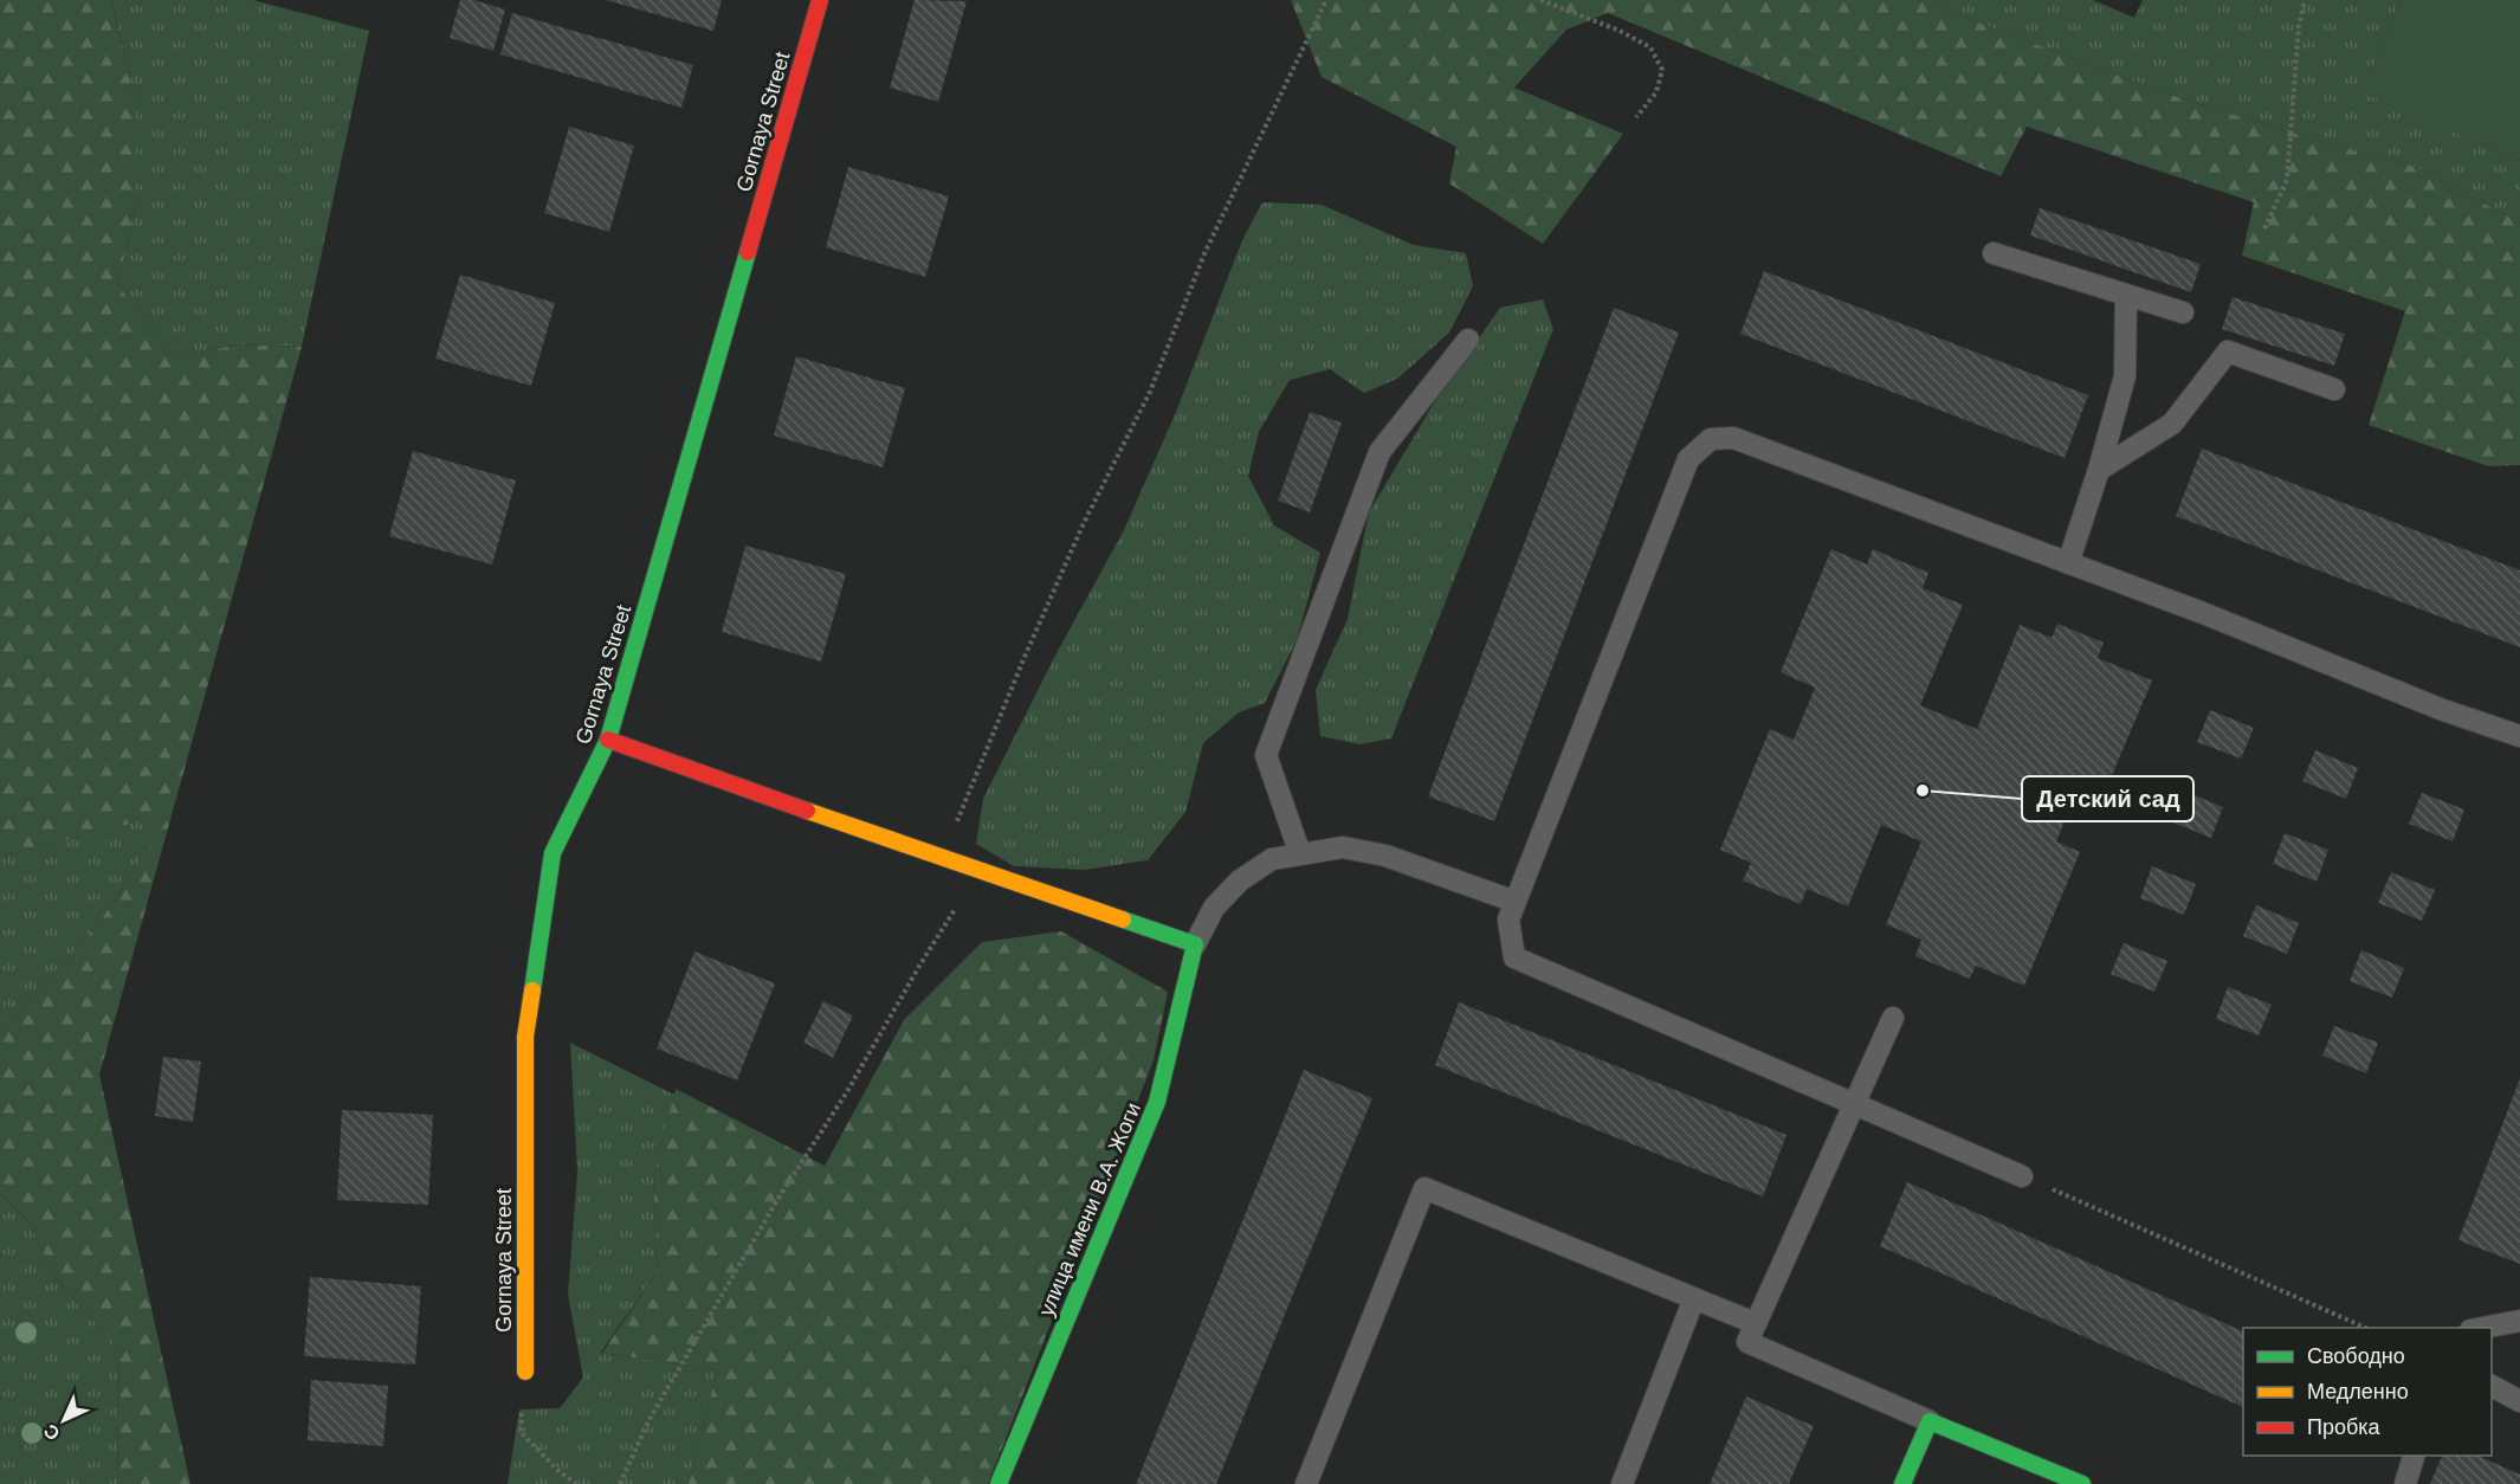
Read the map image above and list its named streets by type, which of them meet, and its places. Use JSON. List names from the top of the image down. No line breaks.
{"streets":{"street":["Gornaya Street","улица имени В.А. Жоги"]},"places":["Детский сад"],"legend":["Свободно","Медленно","Пробка"],"north":"bottom left"}
